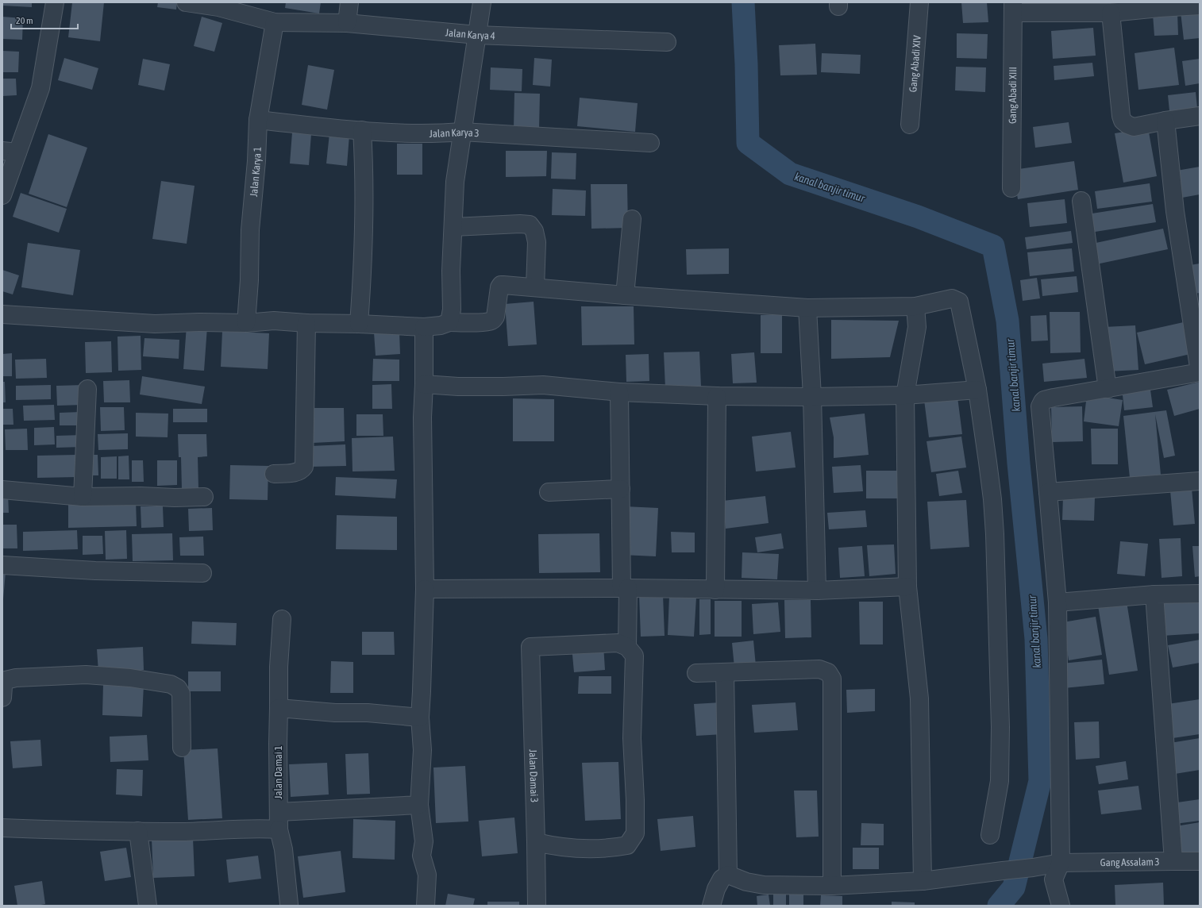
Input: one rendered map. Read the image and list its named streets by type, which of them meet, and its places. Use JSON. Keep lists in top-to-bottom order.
{
  "streets": {
    "street": [
      "Jalan Karya 4",
      "Gang Abadi XIV",
      "Gang Abadi XIII",
      "Jalan Karya 3",
      "Jalan Karya 1",
      "Jalan Damai 1",
      "Jalan Damai 3",
      "Gang Assalam 3"
    ]
  },
  "crossings": [
    ["Jalan Karya 4", "Jalan Karya 1"],
    ["Jalan Karya 3", "Jalan Karya 1"]
  ],
  "water": ["kanal banjir timur"],
  "scale_bar": "20 m"
}
